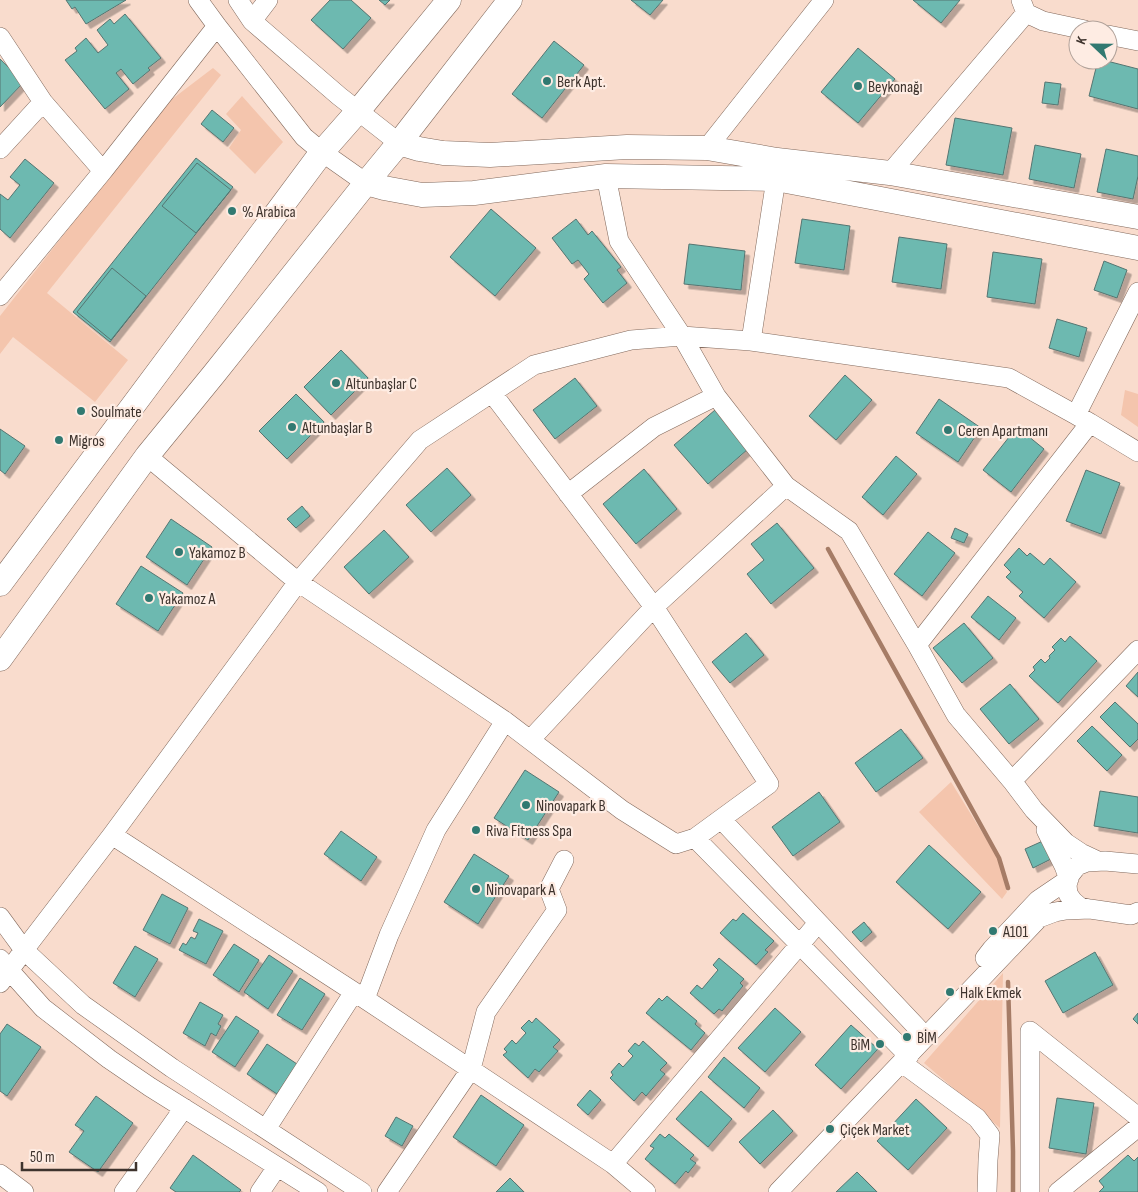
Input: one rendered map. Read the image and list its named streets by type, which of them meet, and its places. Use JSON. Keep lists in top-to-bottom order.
{
  "places": [
    "Berk Apt.",
    "Beykonağı",
    "% Arabica",
    "Altunbaşlar C",
    "Soulmate",
    "Altunbaşlar B",
    "Ceren Apartmanı",
    "Migros",
    "Yakamoz B",
    "Yakamoz A",
    "Ninovapark B",
    "Riva Fitness Spa",
    "Ninovapark A",
    "A101",
    "Halk Ekmek",
    "BİM",
    "BiM",
    "Çiçek Market"
  ],
  "scale_bar": "50 m",
  "north": "left"
}
